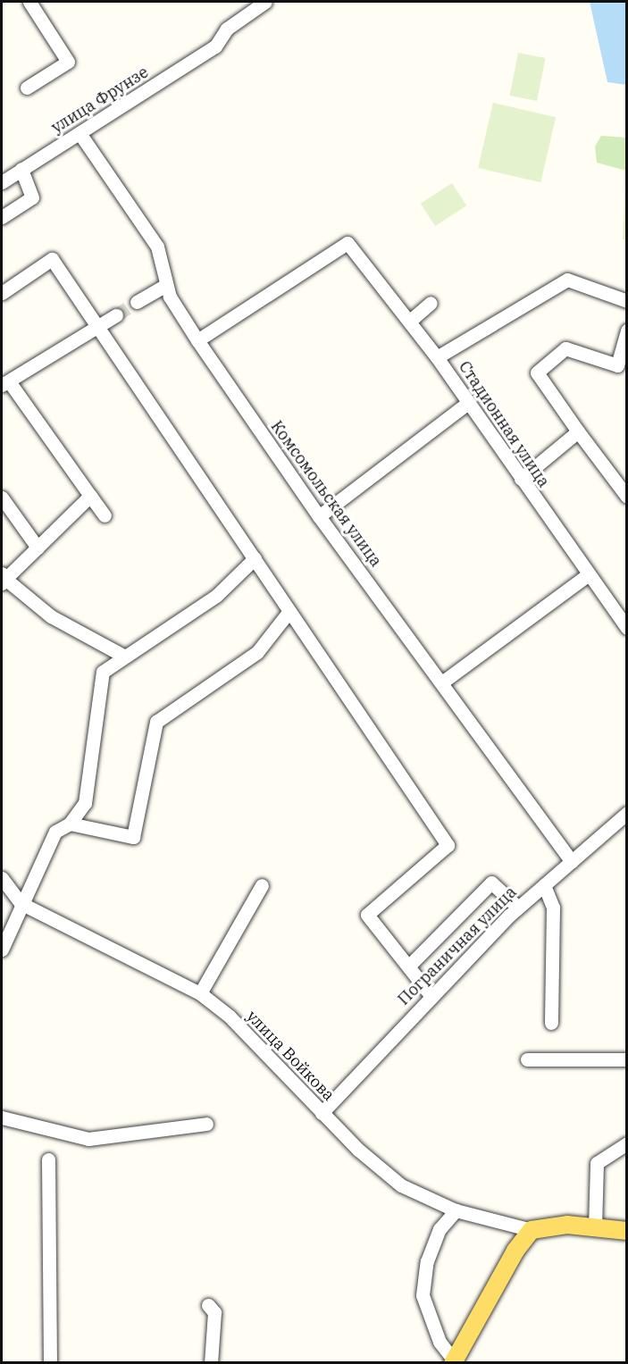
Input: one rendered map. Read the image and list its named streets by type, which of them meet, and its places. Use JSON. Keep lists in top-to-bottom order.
{
  "streets": {
    "street": [
      "улица Фрунзе",
      "Стадионная улица",
      "Комсомольская улица",
      "Пограничная улица",
      "улица Войкова"
    ]
  },
  "crossings": [
    ["улица Фрунзе", "Комсомольская улица"],
    ["Стадионная улица", "Комсомольская улица"],
    ["Комсомольская улица", "Пограничная улица"],
    ["Пограничная улица", "улица Войкова"]
  ]
}
